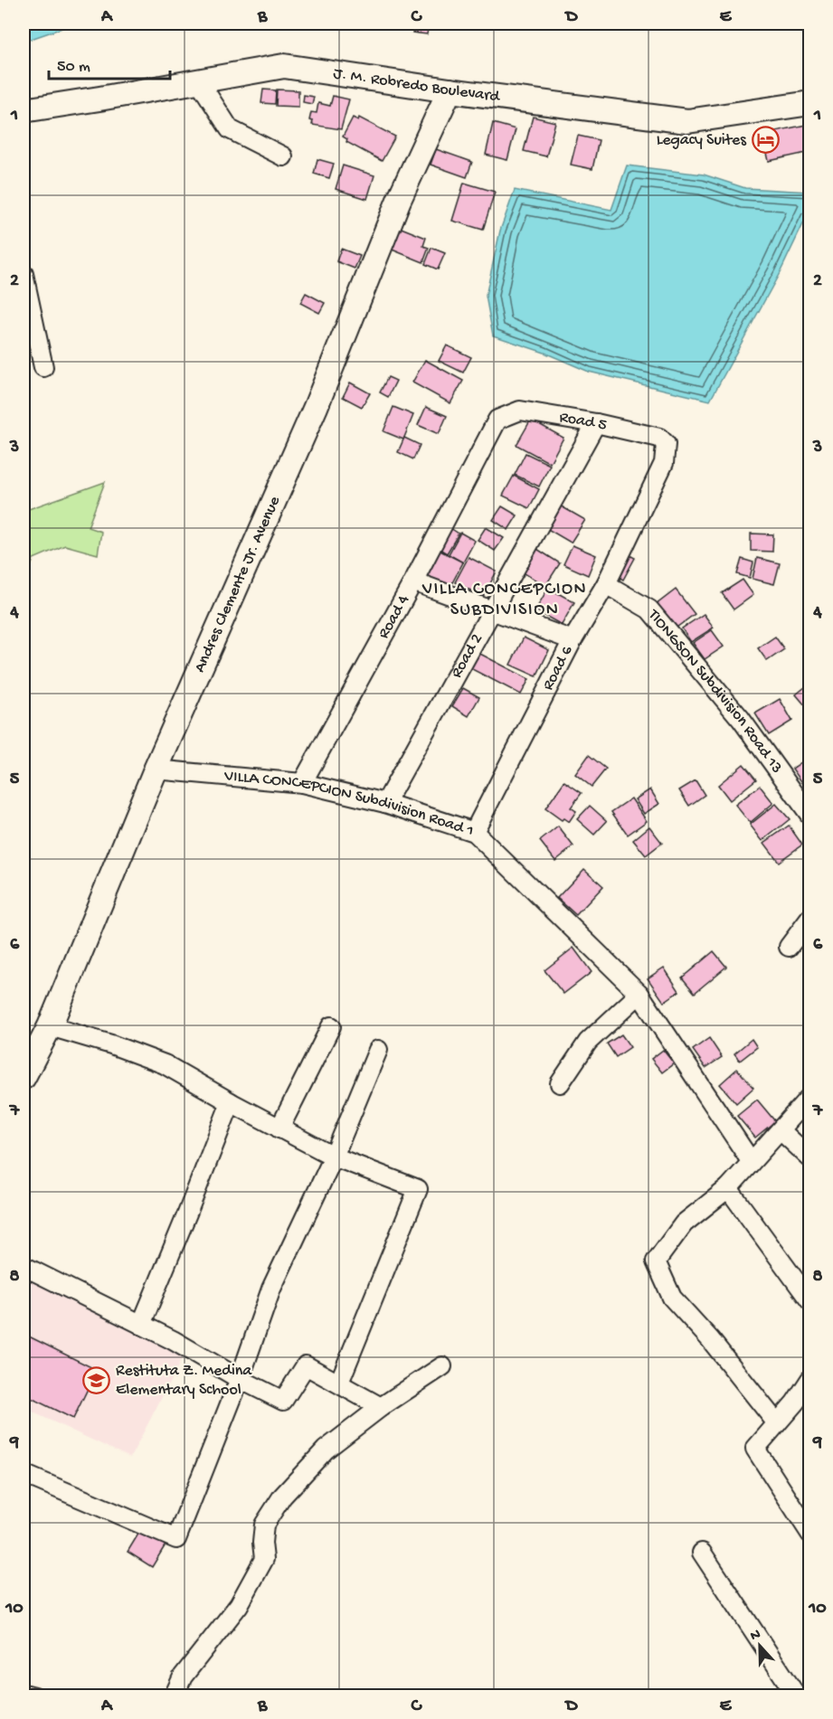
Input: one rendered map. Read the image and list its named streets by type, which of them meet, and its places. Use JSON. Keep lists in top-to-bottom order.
{
  "streets": {
    "main road": ["J. M. Robredo Boulevard", "Andres Clemente Jr. Avenue"],
    "street": [
      "Road 5",
      "Road 4",
      "Road 2",
      "Road 6",
      "TIONGSON Subdivision Road 13",
      "VILLA CONCEPCION Subdivision Road 1"
    ]
  },
  "crossings": [
    ["J. M. Robredo Boulevard", "Andres Clemente Jr. Avenue"],
    ["Road 5", "Road 4"],
    ["Road 5", "Road 2"],
    ["Road 5", "Road 6"],
    ["Andres Clemente Jr. Avenue", "VILLA CONCEPCION Subdivision Road 1"],
    ["Road 4", "VILLA CONCEPCION Subdivision Road 1"],
    ["Road 2", "VILLA CONCEPCION Subdivision Road 1"],
    ["Road 6", "TIONGSON Subdivision Road 13"],
    ["Road 6", "VILLA CONCEPCION Subdivision Road 1"]
  ],
  "districts": ["VILLA CONCEPCION SUBDIVISION"],
  "places": {
    "hotel": ["Legacy Suites"],
    "school or university": ["Restituta Z. Medina Elementary School"]
  },
  "scale_bar": "50 m",
  "north": "top",
  "grid": {
    "columns": [
      "A",
      "B",
      "C",
      "D",
      "E"
    ],
    "rows": [
      "1",
      "2",
      "3",
      "4",
      "5",
      "6",
      "7",
      "8",
      "9",
      "10"
    ]
  }
}
